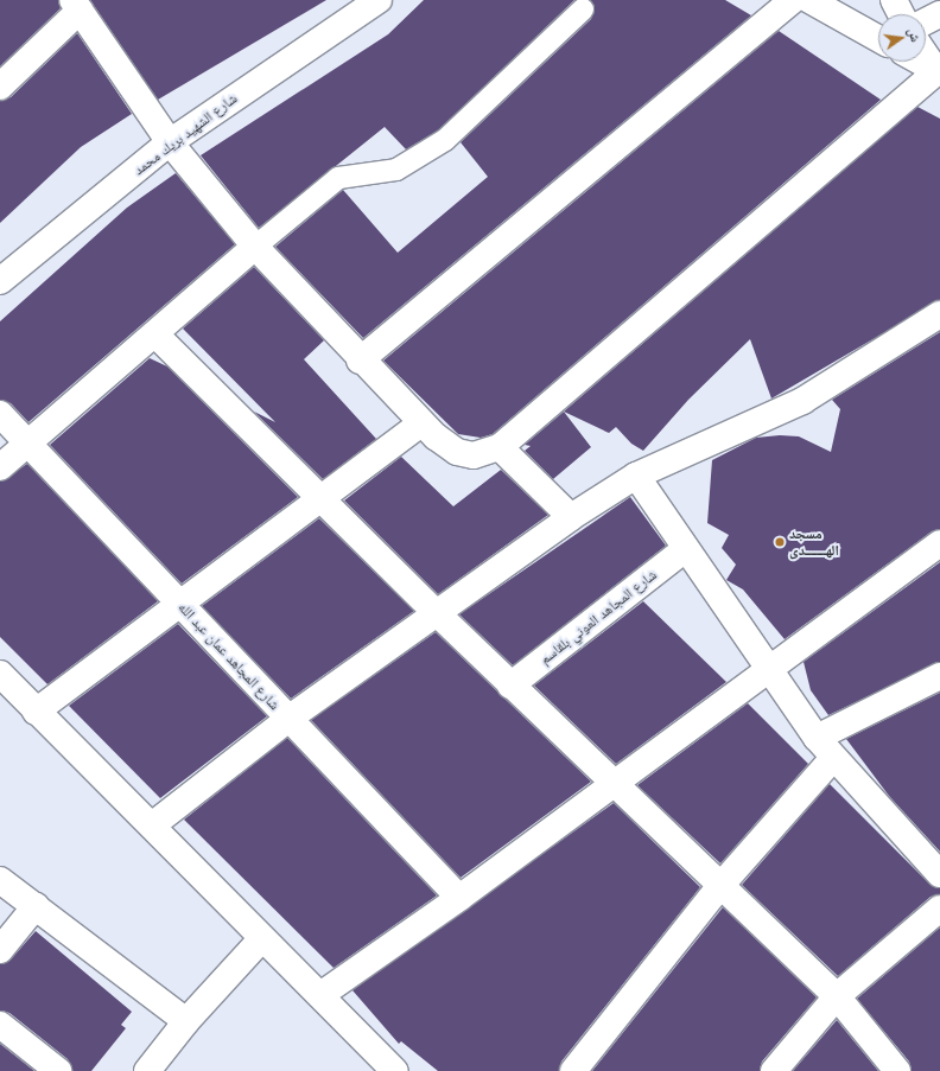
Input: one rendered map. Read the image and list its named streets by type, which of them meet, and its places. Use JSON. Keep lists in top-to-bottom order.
{
  "streets": {
    "street": ["شارع الشهيد بريك محمد", "شارع المجاهد العوني بلقاسم", "شارع المجاهد عمان عبد الله"]
  },
  "places": ["مسجد الهـــــــدى"],
  "north": "right"
}
